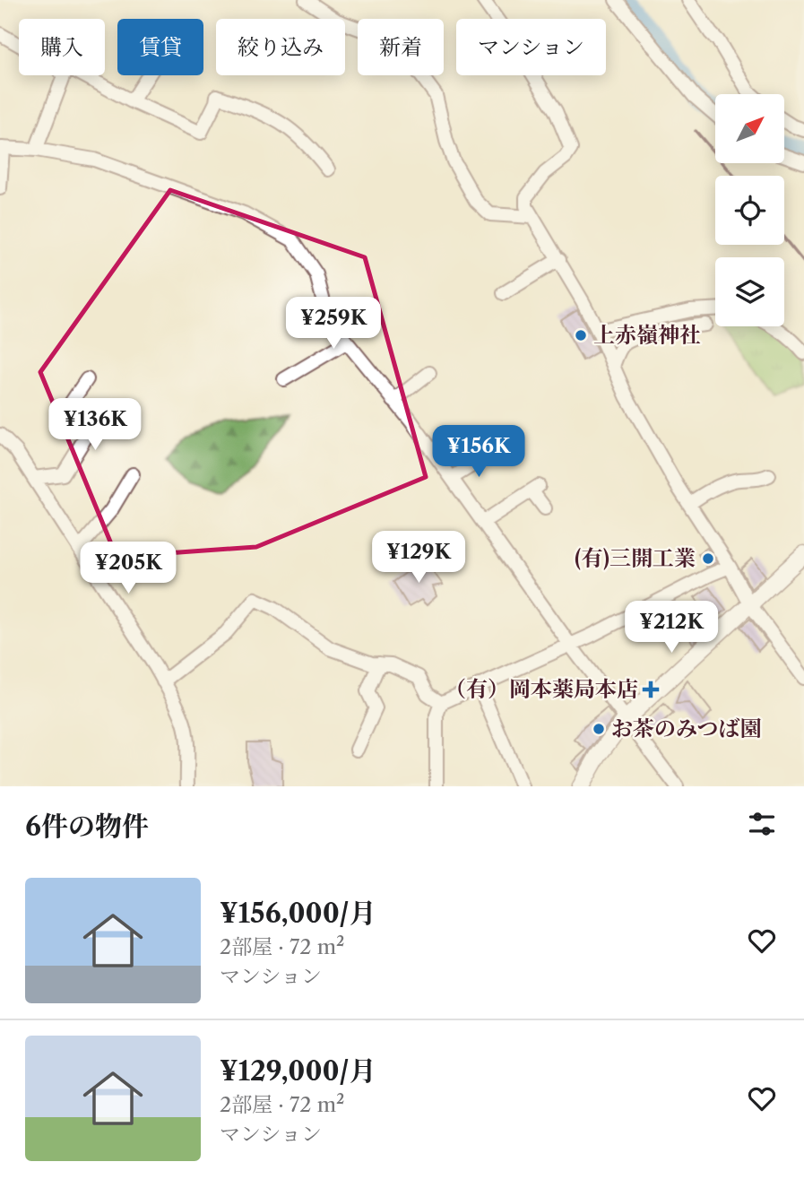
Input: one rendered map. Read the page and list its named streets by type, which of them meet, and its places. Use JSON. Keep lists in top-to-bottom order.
{
  "places": {
    "other": ["上赤嶺神社", "(有)三開工業", "お茶のみつば園"],
    "health": ["（有）岡本薬局本店"]
  },
  "north": "top right",
  "page": {
    "chip": [
      "購入",
      "賃貸",
      "絞り込み",
      "新着",
      "マンション"
    ],
    "price": [
      "¥259K",
      "¥136K",
      "¥156K",
      "¥129K",
      "¥205K",
      "¥212K"
    ],
    "heading": "6件の物件",
    "list": [
      {
        "name": "¥156,000/月",
        "note": "2部屋 · 72 m² · マンション"
      },
      {
        "name": "¥129,000/月",
        "note": "2部屋 · 72 m² · マンション"
      }
    ]
  }
}
